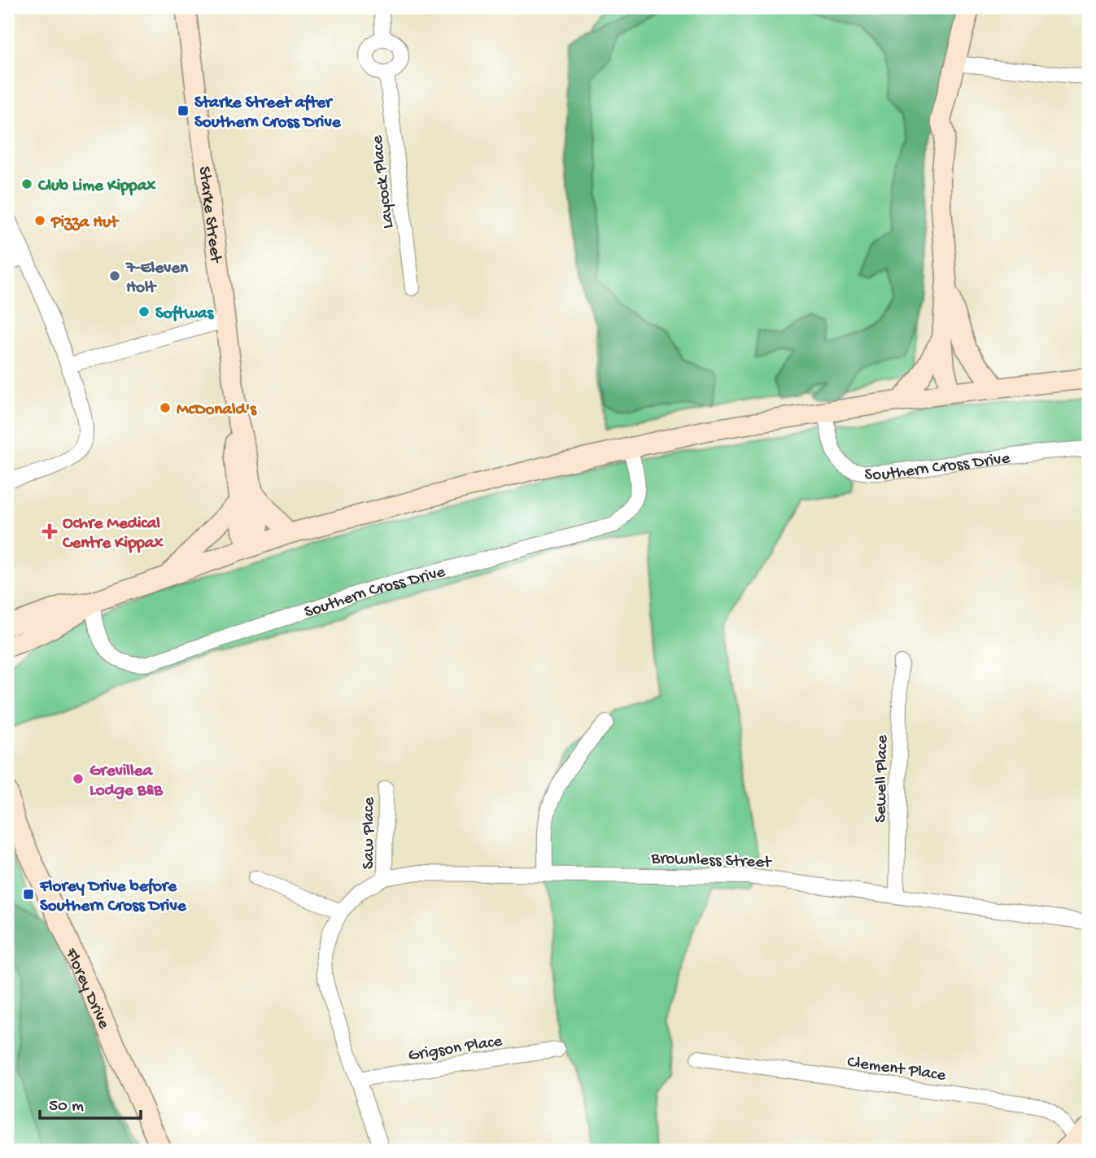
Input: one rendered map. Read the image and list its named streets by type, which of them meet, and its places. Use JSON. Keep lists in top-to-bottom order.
{
  "streets": {
    "main road": ["Starke Street", "Florey Drive"],
    "street": [
      "Laycock Place",
      "Southern Cross Drive",
      "Sewell Place",
      "Saw Place",
      "Brownless Street",
      "Grigson Place",
      "Clement Place"
    ]
  },
  "crossings": [
    ["Sewell Place", "Brownless Street"],
    ["Saw Place", "Brownless Street"],
    ["Brownless Street", "Grigson Place"]
  ],
  "places": {
    "transit": ["Starke Street after Southern Cross Drive", "Florey Drive before Southern Cross Drive"],
    "other": [
      "Club Lime Kippax",
      "Pizza Hut",
      "7-Eleven Holt",
      "Softwas",
      "McDonald's",
      "Grevillea Lodge B&B"
    ],
    "health": ["Ochre Medical Centre Kippax"]
  },
  "scale_bar": "50 m"
}
